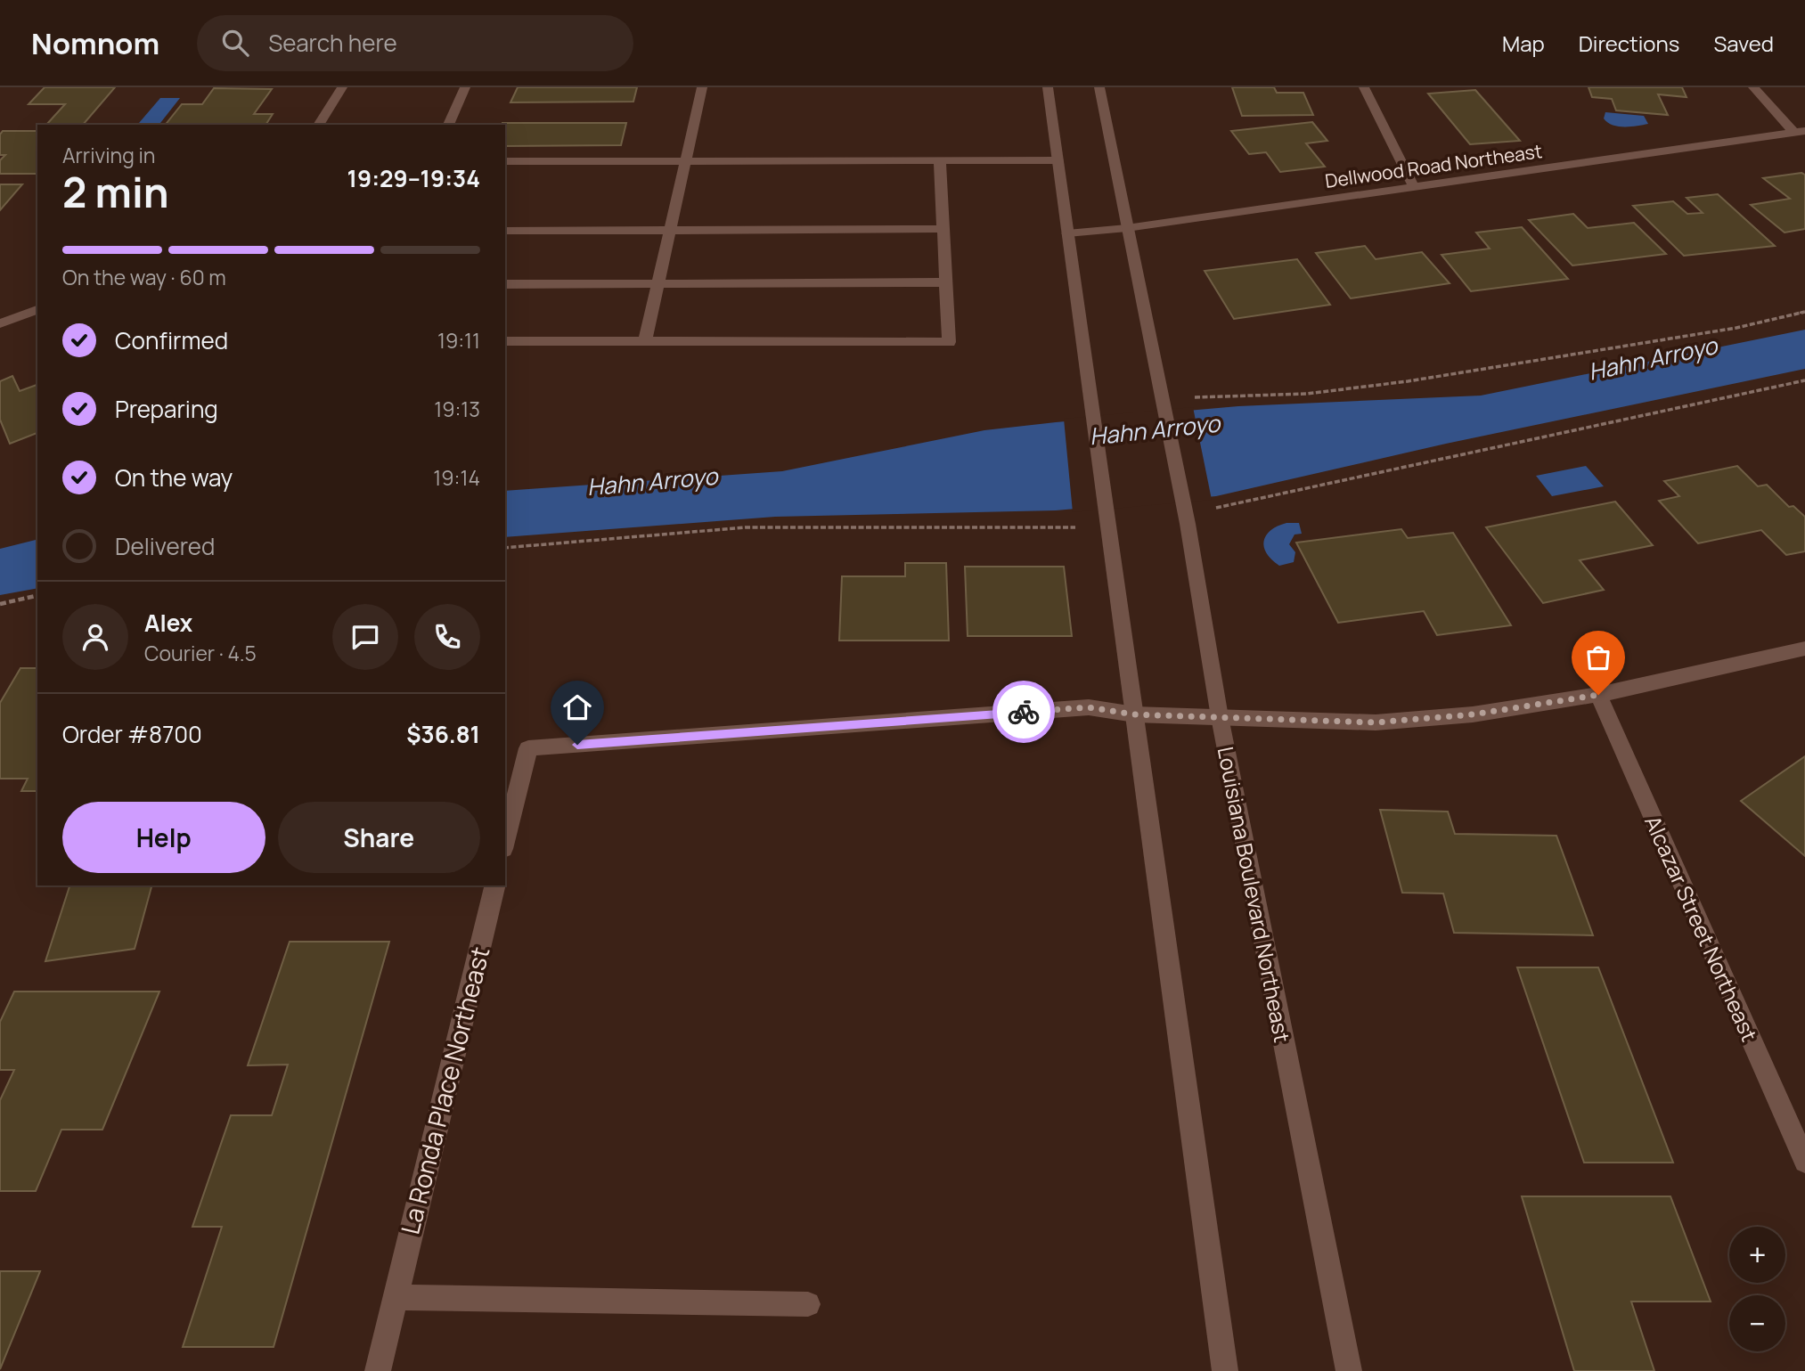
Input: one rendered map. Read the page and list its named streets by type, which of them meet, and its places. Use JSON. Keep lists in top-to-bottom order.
{
  "streets": {
    "street": [
      "Dellwood Road Northeast",
      "Louisiana Boulevard Northeast",
      "Alcazar Street Northeast",
      "La Ronda Place Northeast"
    ]
  },
  "crossings": [
    ["Dellwood Road Northeast", "Louisiana Boulevard Northeast"]
  ],
  "water": ["Hahn Arroyo"],
  "page": {
    "header": "Nomnom",
    "search": "Search here",
    "nav": ["Map", "Directions", "Saved"],
    "heading": ["2 min", "Arriving in", "19:29–19:34"],
    "panel": [
      "Alex",
      "Courier · 4.5",
      "Order #8700",
      "$36.81"
    ],
    "bar": "On the way · 60 m",
    "list": [
      ["Confirmed", "19:11"],
      ["Preparing", "19:13"],
      ["On the way", "19:14"],
      "Delivered"
    ],
    "buttons": ["Help", "Share"],
    "map_buttons": ["+", "−"]
  }
}
